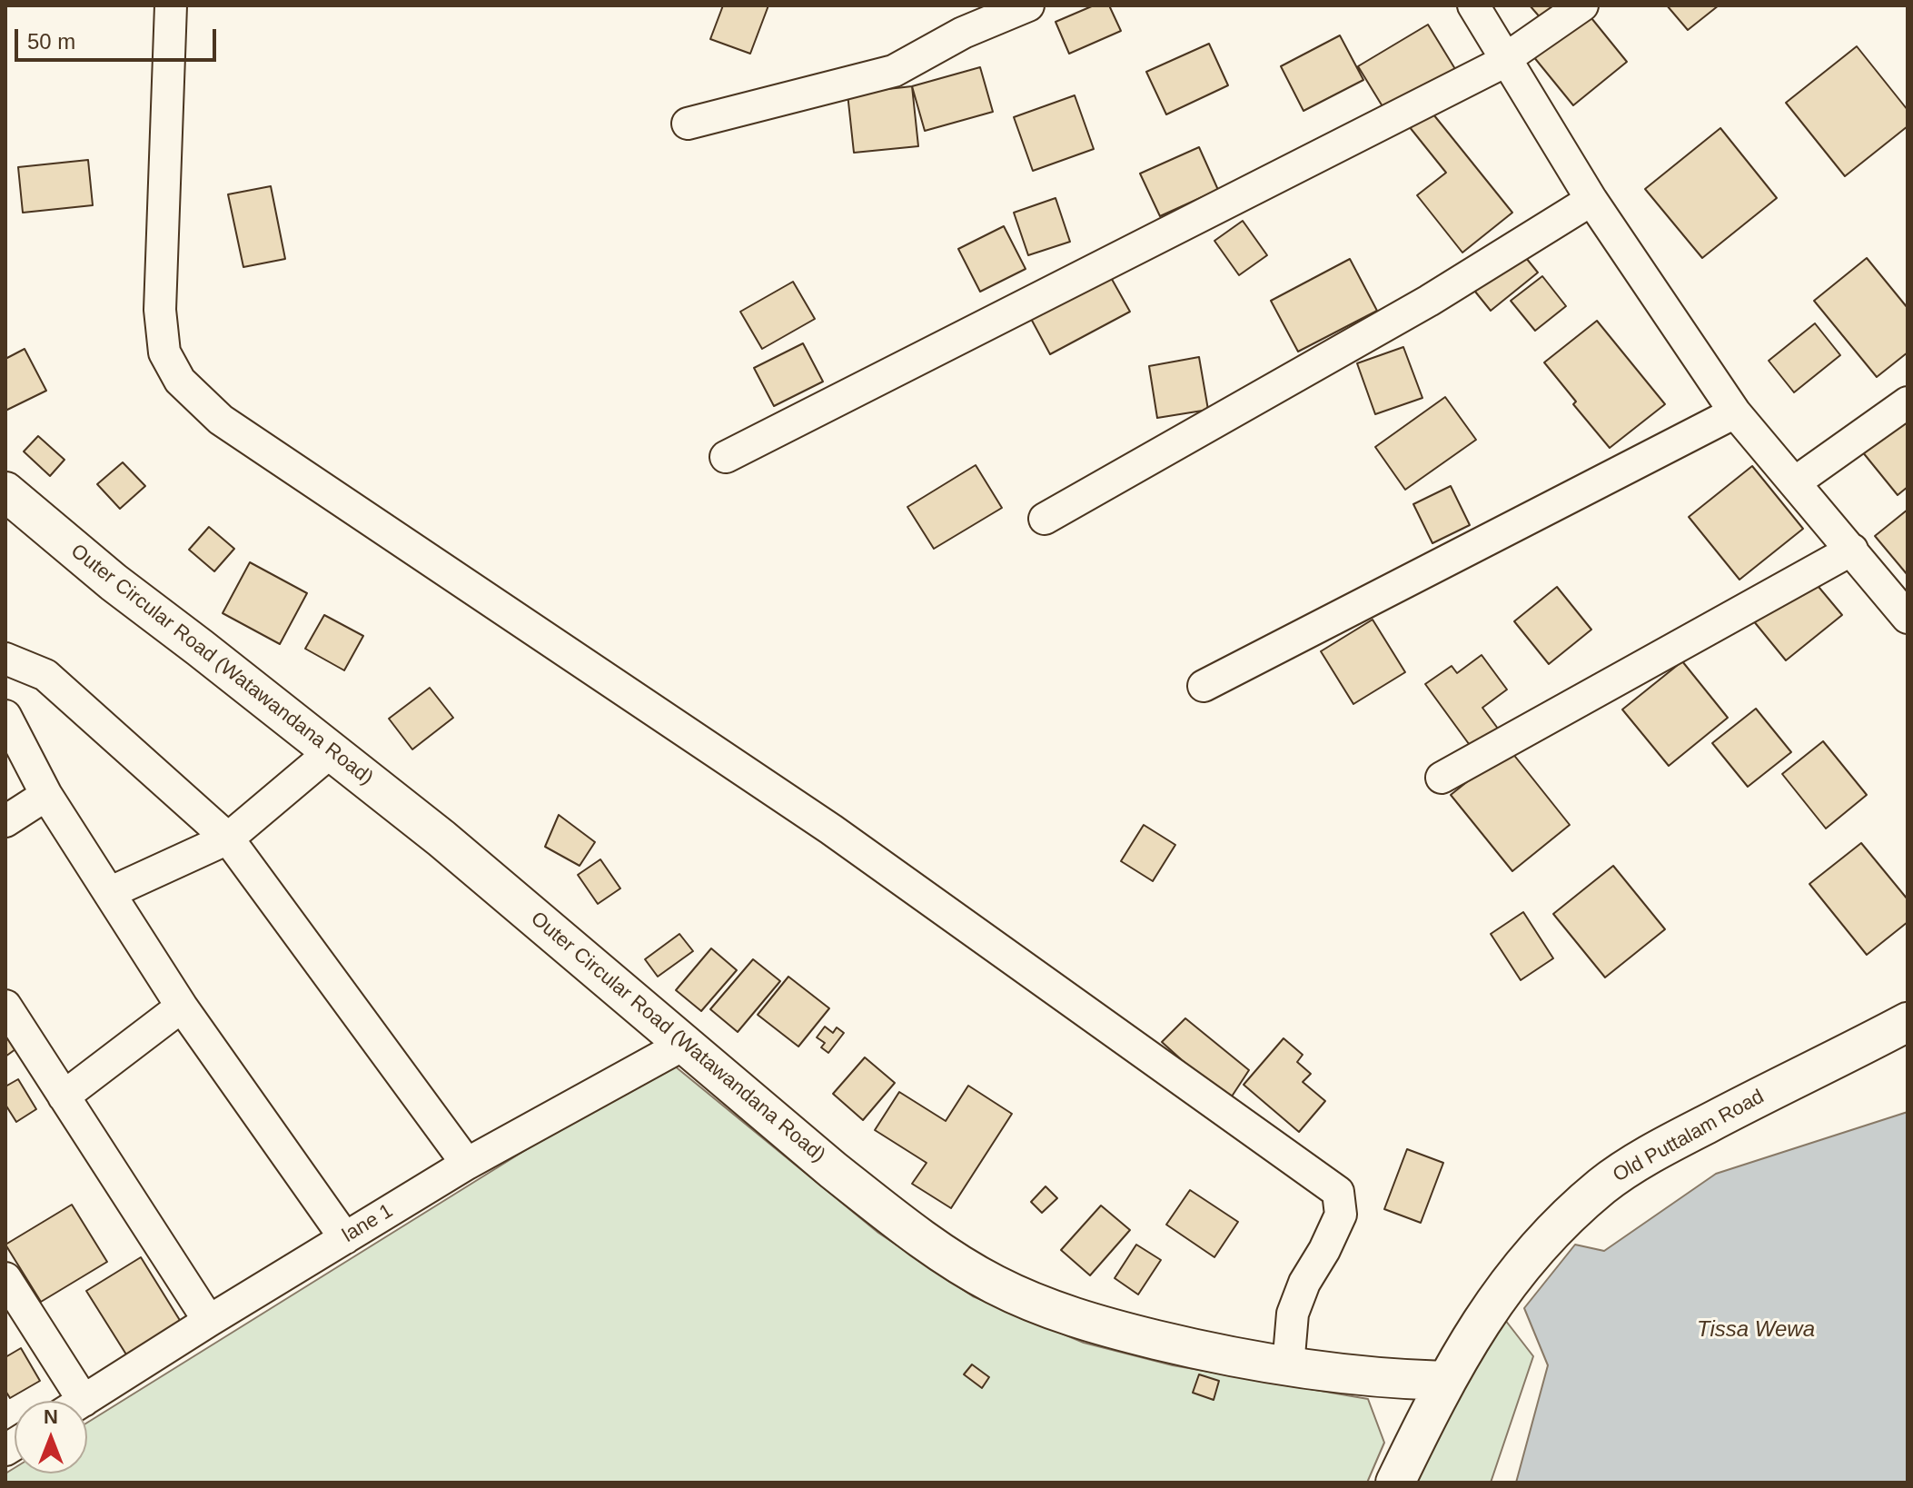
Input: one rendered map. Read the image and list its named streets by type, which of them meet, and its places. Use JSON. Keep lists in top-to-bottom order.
{
  "streets": {
    "main road": ["Outer Circular Road (Watawandana Road)", "Old Puttalam Road"],
    "street": ["lane 1"]
  },
  "crossings": [
    ["Outer Circular Road (Watawandana Road)", "Old Puttalam Road"],
    ["Outer Circular Road (Watawandana Road)", "lane 1"]
  ],
  "water": ["Tissa Wewa"],
  "scale_bar": "50 m",
  "north": "top"
}
